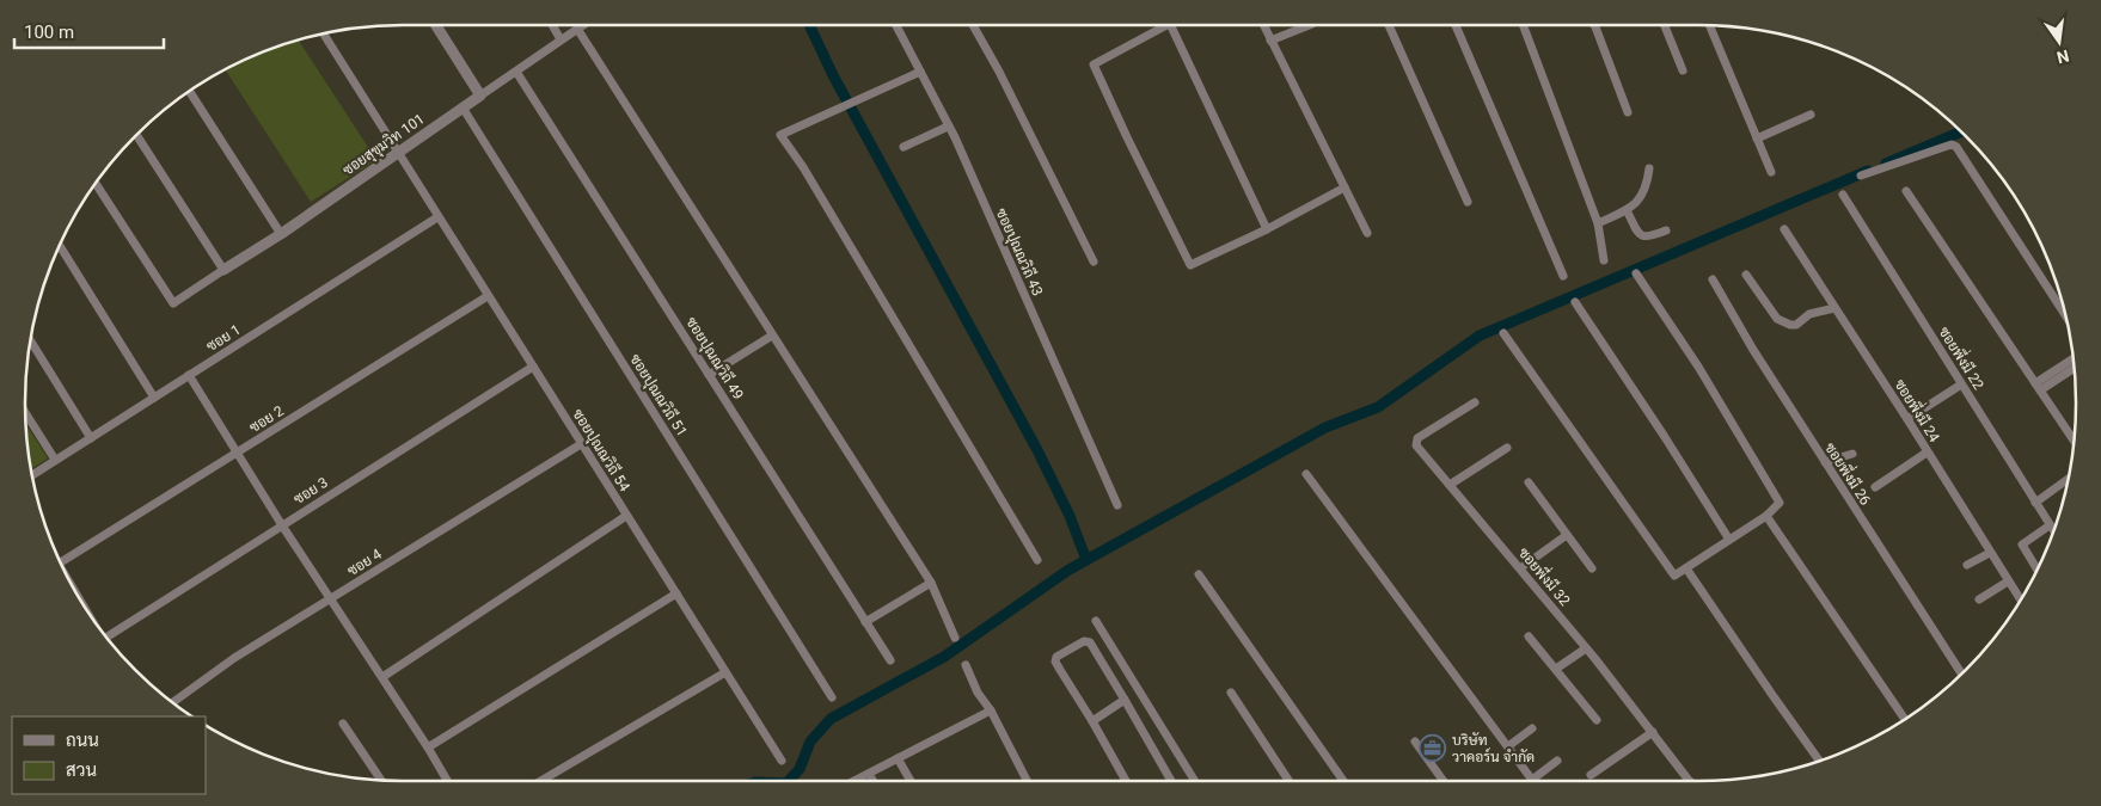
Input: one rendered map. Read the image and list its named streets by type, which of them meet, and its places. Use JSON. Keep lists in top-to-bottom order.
{
  "streets": {
    "street": [
      "ซอยสุขุมวิท 101",
      "ซอยปุณณวิถี 43",
      "ซอย 1",
      "ซอยปุณณวิถี 49",
      "ซอยพึ่งมี 22",
      "ซอยปุณณวิถี 51",
      "ซอยพึ่งมี 24",
      "ซอย 2",
      "ซอยปุณณวิถี 54",
      "ซอยพึ่งมี 26",
      "ซอย 3",
      "ซอย 4",
      "ซอยพึ่งมี 32"
    ]
  },
  "crossings": [
    ["ซอยสุขุมวิท 101", "ซอยปุณณวิถี 51"],
    ["ซอยสุขุมวิท 101", "ซอยปุณณวิถี 54"],
    ["ซอย 1", "ซอยปุณณวิถี 54"],
    ["ซอย 2", "ซอยปุณณวิถี 54"],
    ["ซอยปุณณวิถี 54", "ซอย 3"],
    ["ซอยปุณณวิถี 54", "ซอย 4"]
  ],
  "places": {
    "office": ["บริษัท วาคอร์น จำกัด"]
  },
  "legend": ["ถนน", "สวน"],
  "scale_bar": "100 m",
  "north": "bottom"
}
